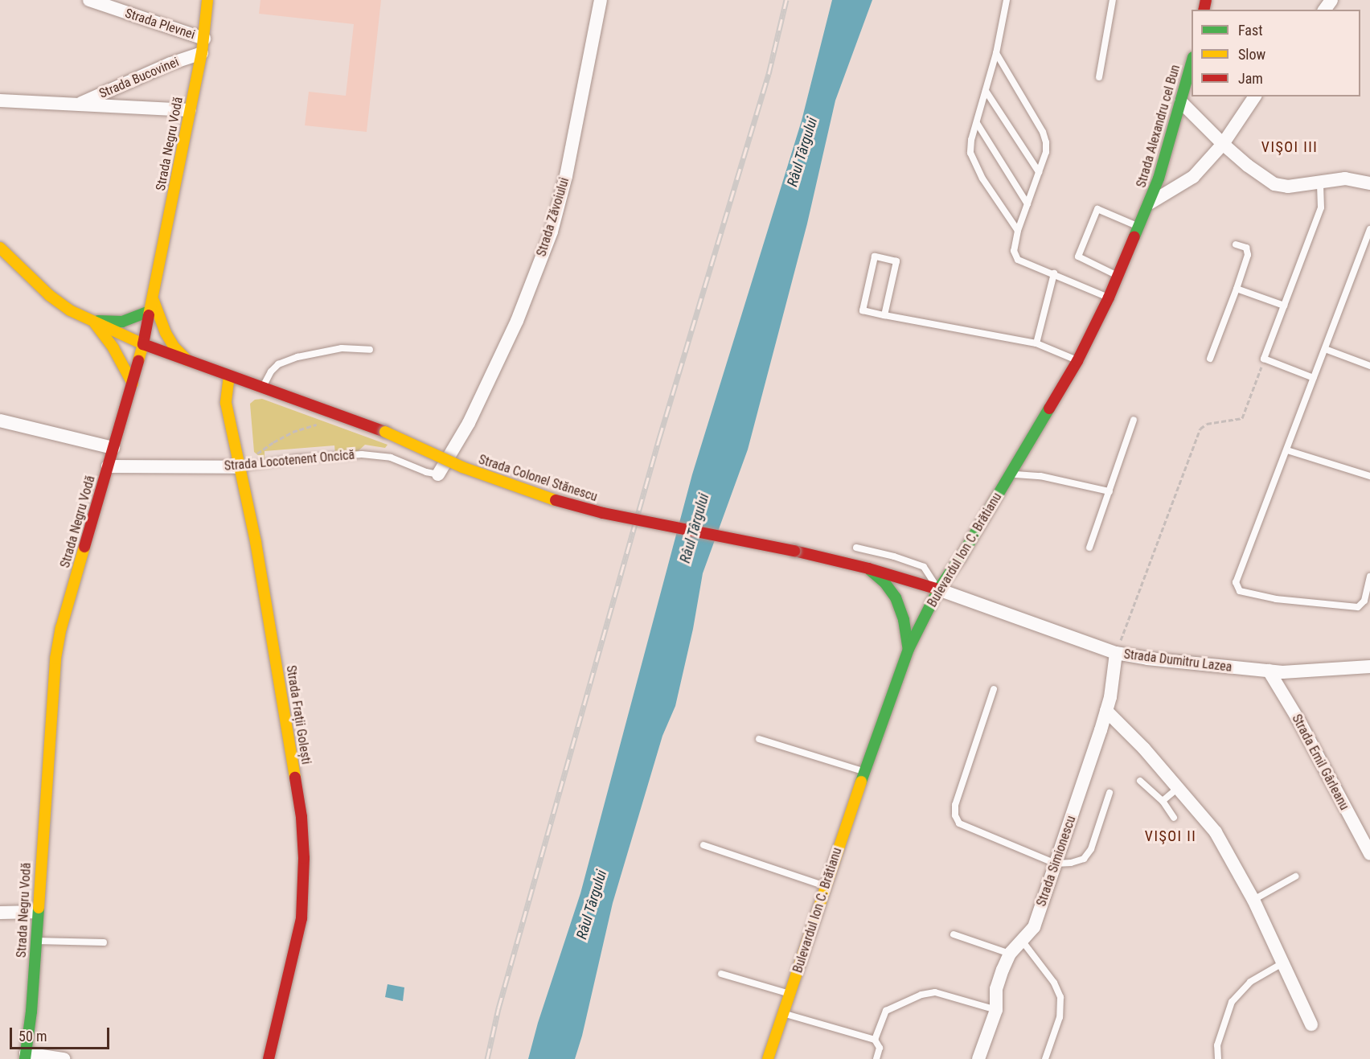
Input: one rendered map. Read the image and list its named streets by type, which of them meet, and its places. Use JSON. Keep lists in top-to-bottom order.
{
  "streets": {
    "main road": [
      "Strada Alexandru cel Bun",
      "Strada Negru Vodă",
      "Strada Colonel Stănescu",
      "Bulevardul Ion C. Brătianu",
      "Strada Frații Golești"
    ],
    "street": [
      "Strada Plevnei",
      "Strada Bucovinei",
      "Strada Zăvoiului",
      "Strada Locotenent Oncică",
      "Strada Dumitru Lazea",
      "Strada Emil Gârleanu",
      "Strada Simionescu"
    ]
  },
  "crossings": [
    ["Strada Plevnei", "Strada Negru Vodă"],
    ["Strada Bucovinei", "Strada Negru Vodă"],
    ["Strada Alexandru cel Bun", "Bulevardul Ion C. Brătianu"],
    ["Strada Negru Vodă", "Strada Locotenent Oncică"],
    ["Strada Negru Vodă", "Strada Colonel Stănescu"],
    ["Strada Zăvoiului", "Strada Locotenent Oncică"],
    ["Strada Locotenent Oncică", "Strada Frații Golești"],
    ["Strada Colonel Stănescu", "Bulevardul Ion C. Brătianu"],
    ["Strada Colonel Stănescu", "Strada Dumitru Lazea"],
    ["Strada Colonel Stănescu", "Strada Frații Golești"],
    ["Bulevardul Ion C. Brătianu", "Strada Dumitru Lazea"],
    ["Strada Dumitru Lazea", "Strada Emil Gârleanu"],
    ["Strada Dumitru Lazea", "Strada Simionescu"]
  ],
  "districts": ["VIŞOI III", "VIŞOI II"],
  "water": ["Râul Târgului"],
  "legend": ["Fast", "Slow", "Jam"],
  "scale_bar": "50 m"
}
